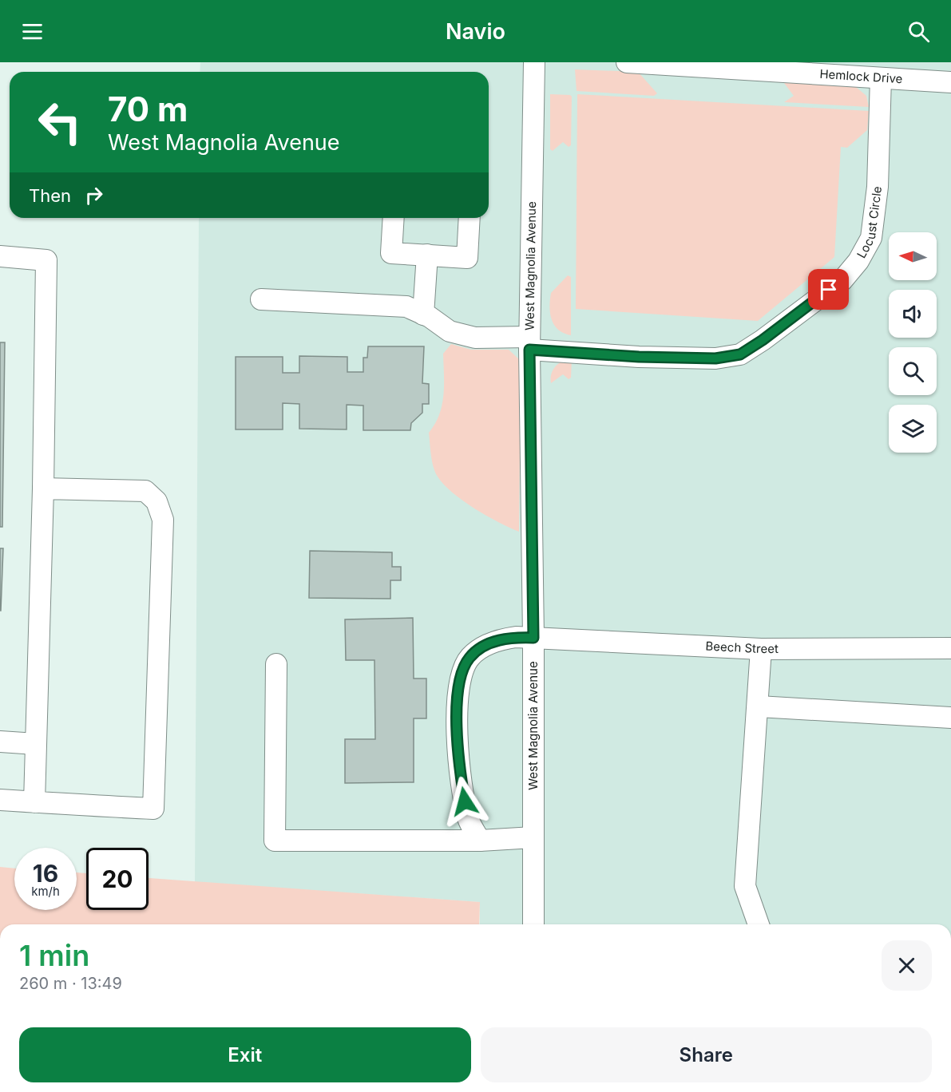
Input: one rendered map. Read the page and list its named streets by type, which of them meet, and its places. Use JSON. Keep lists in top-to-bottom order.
{
  "streets": {
    "street": [
      "Hemlock Drive",
      "Locust Circle",
      "West Magnolia Avenue",
      "Beech Street"
    ]
  },
  "crossings": [
    ["Hemlock Drive", "Locust Circle"],
    ["Locust Circle", "West Magnolia Avenue"],
    ["West Magnolia Avenue", "Beech Street"]
  ],
  "north": "left",
  "page": {
    "header": "Navio",
    "turn": ["70 m", "West Magnolia Avenue"],
    "then": "Then",
    "speed": "16 km/h",
    "limit": "20",
    "heading": ["1 min", "260 m · 13:49"],
    "buttons": ["Exit", "Share"]
  }
}
